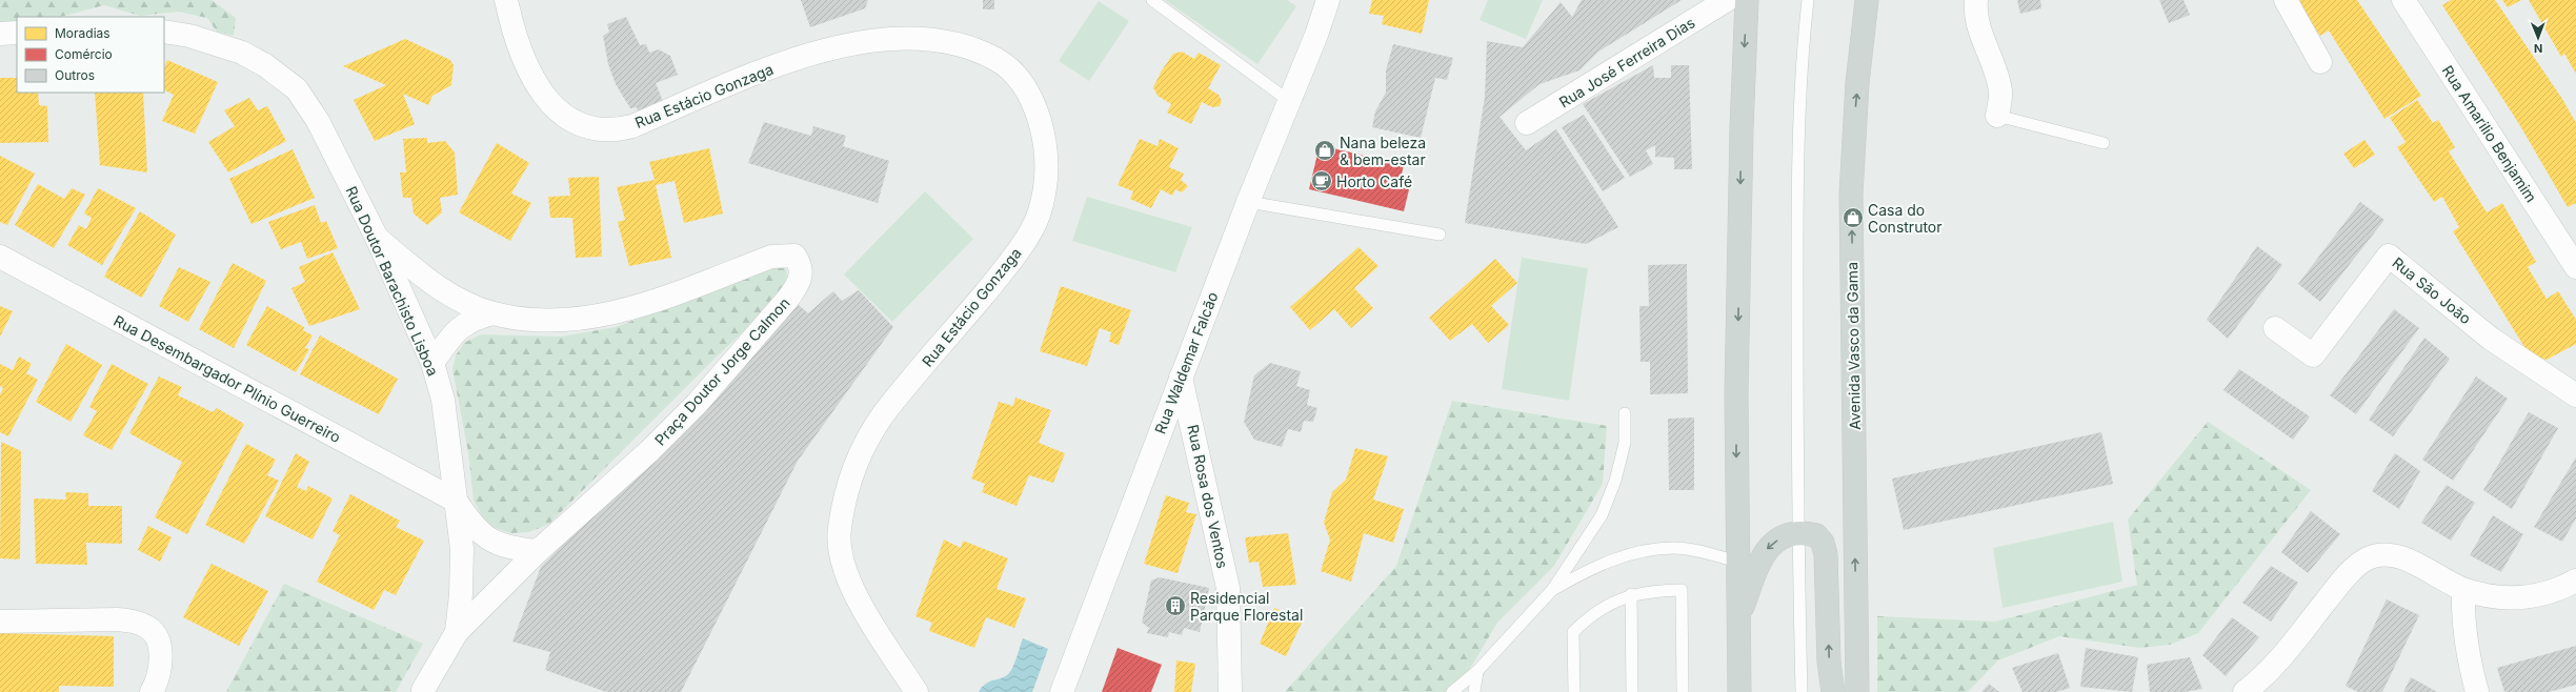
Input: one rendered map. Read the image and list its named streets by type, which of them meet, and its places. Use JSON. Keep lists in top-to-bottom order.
{
  "streets": {
    "main road": ["Avenida Vasco da Gama"],
    "street": [
      "Rua José Ferreira Dias",
      "Rua Estácio Gonzaga",
      "Rua Amarilio Benjamim",
      "Rua Doutor Barachisto Lisboa",
      "Rua São João",
      "Rua Waldemar Falcão",
      "Praça Doutor Jorge Calmon",
      "Rua Desembargador Plínio Guerreiro",
      "Rua Rosa dos Ventos"
    ]
  },
  "crossings": [
    ["Rua Doutor Barachisto Lisboa", "Praça Doutor Jorge Calmon"],
    ["Rua Doutor Barachisto Lisboa", "Rua Desembargador Plínio Guerreiro"],
    ["Rua Waldemar Falcão", "Rua Rosa dos Ventos"]
  ],
  "places": {
    "shop": ["Nana beleza & bem-estar", "Casa do Construtor"],
    "cafe": ["Horto Café"],
    "building": ["Residencial Parque Florestal"]
  },
  "legend": ["Moradias", "Comércio", "Outros"],
  "north": "bottom"
}
